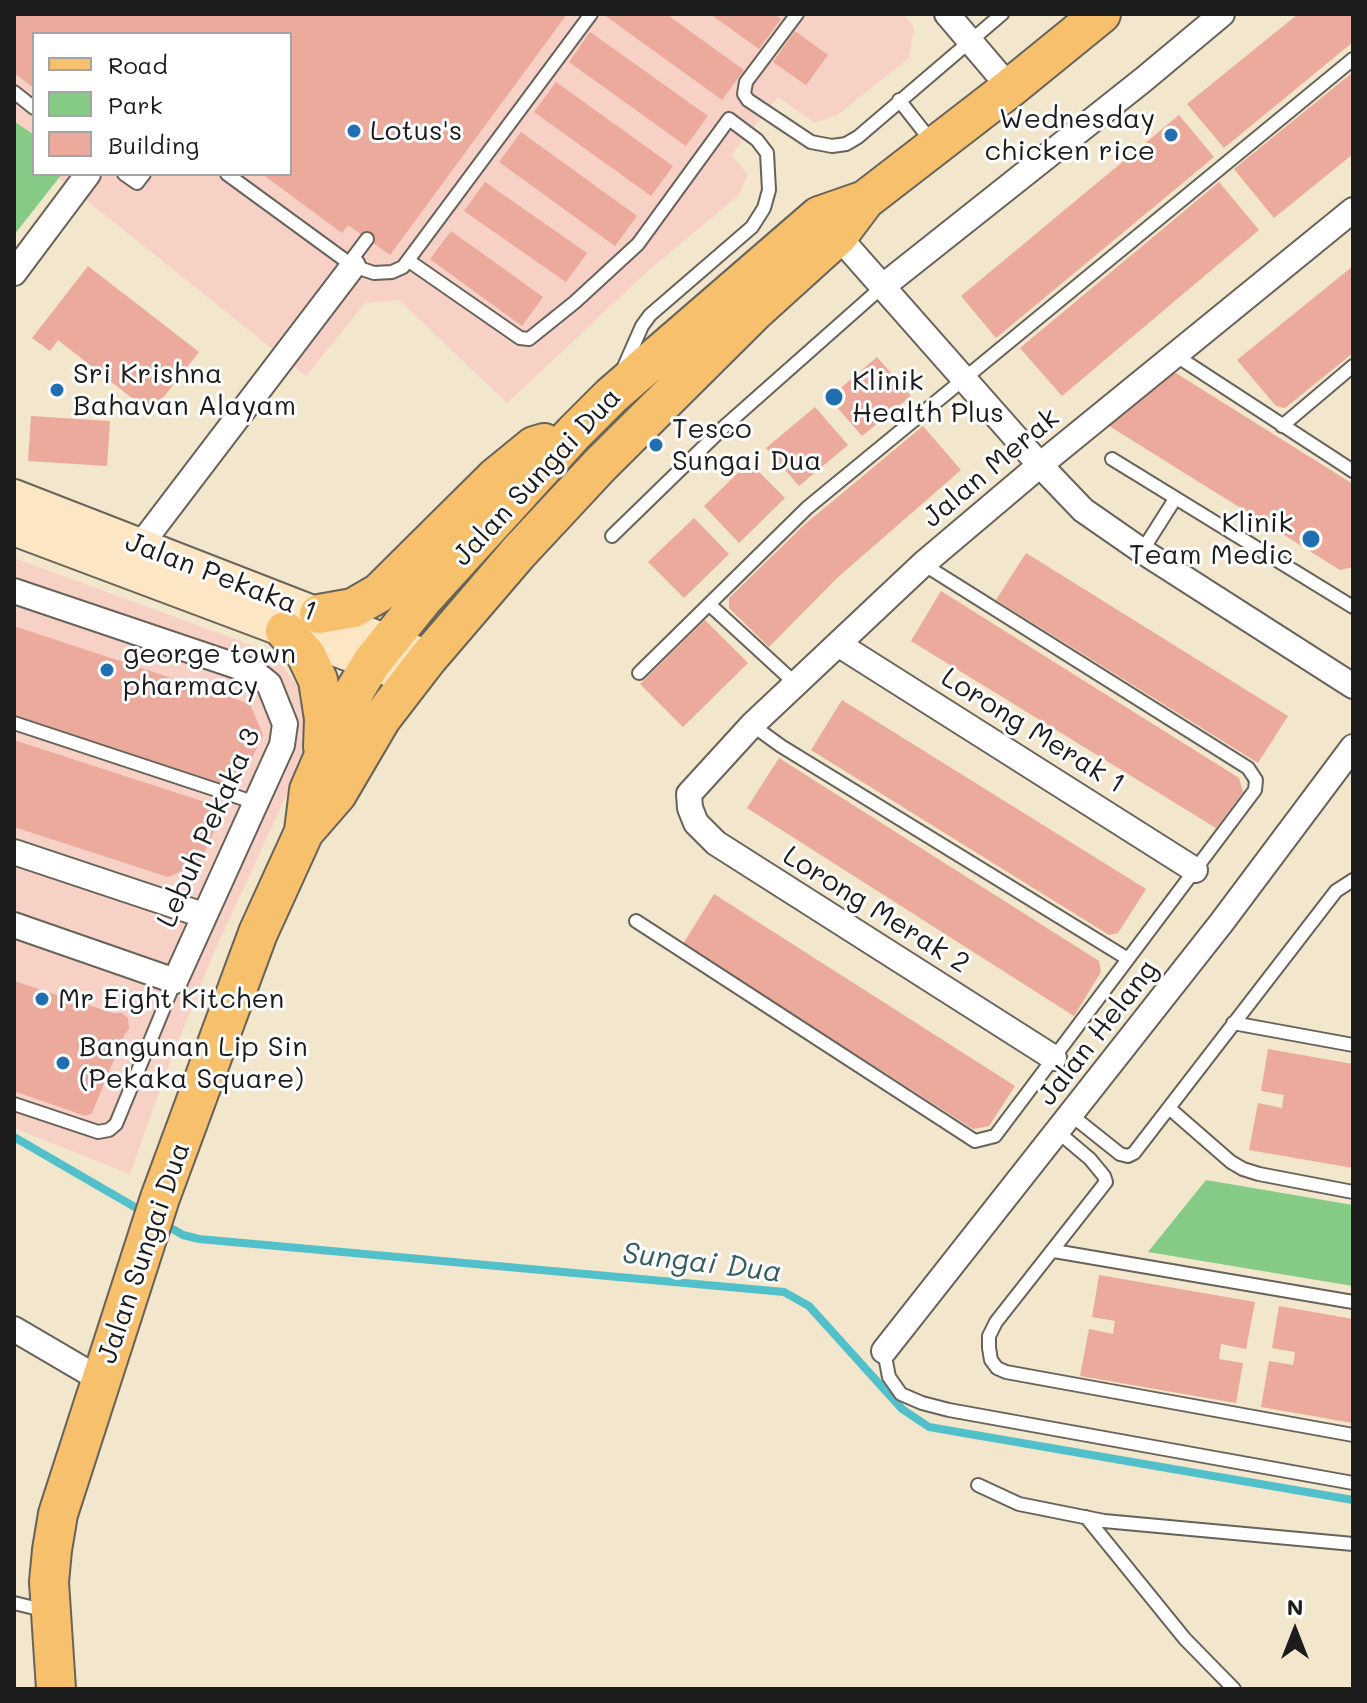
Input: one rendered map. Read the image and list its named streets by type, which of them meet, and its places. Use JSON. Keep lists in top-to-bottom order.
{
  "streets": {
    "main road": ["Jalan Sungai Dua", "Jalan Pekaka 1"],
    "street": [
      "Jalan Merak",
      "Lorong Merak 1",
      "Lebuh Pekaka 3",
      "Lorong Merak 2",
      "Jalan Helang"
    ]
  },
  "crossings": [
    ["Jalan Merak", "Lorong Merak 1"],
    ["Jalan Merak", "Lorong Merak 2"],
    ["Jalan Sungai Dua", "Jalan Pekaka 1"]
  ],
  "water": ["Sungai Dua"],
  "places": [
    "Lotus's",
    "Wednesday chicken rice",
    "Sri Krishna Bahavan Alayam",
    "Klinik Health Plus",
    "Tesco Sungai Dua",
    "Klinik Team Medic",
    "george town pharmacy",
    "Mr Eight Kitchen",
    "Bangunan Lip Sin (Pekaka Square)"
  ],
  "legend": ["Road", "Park", "Building"],
  "north": "top"
}
